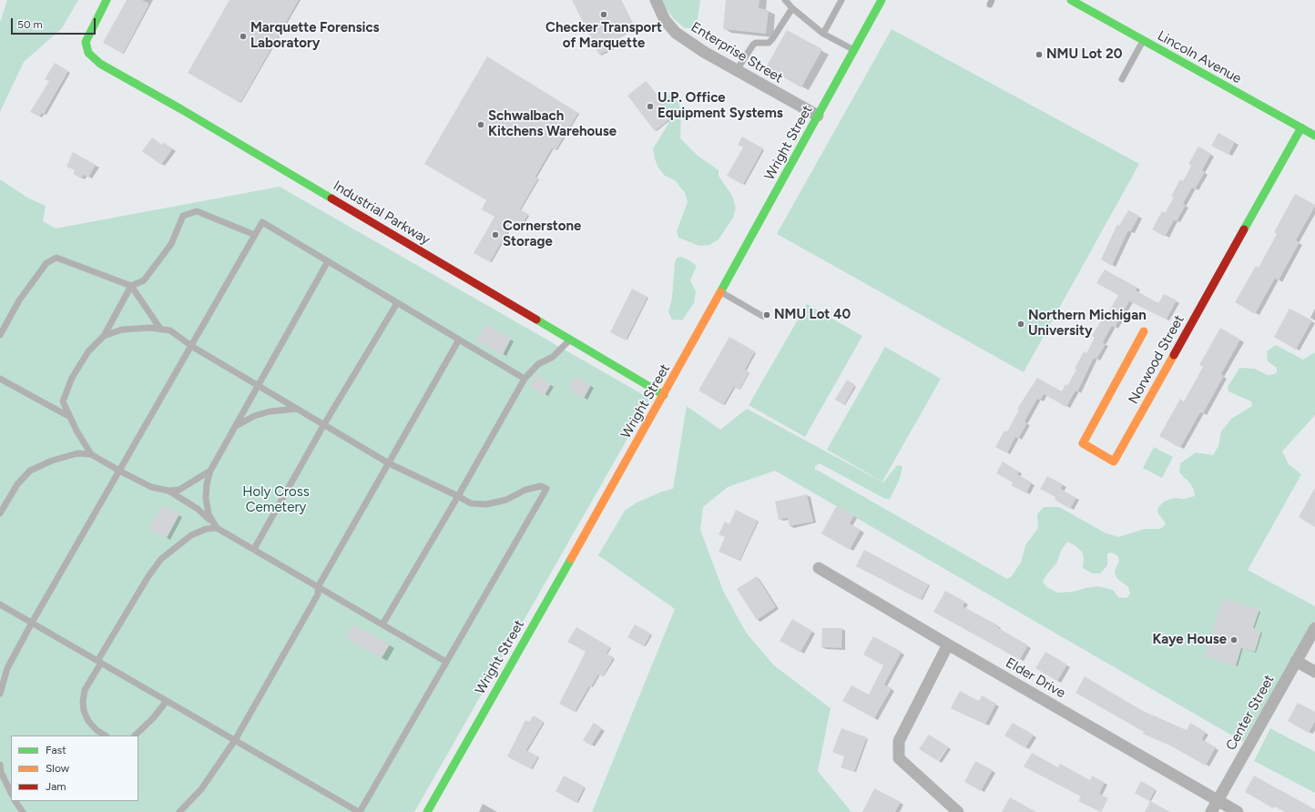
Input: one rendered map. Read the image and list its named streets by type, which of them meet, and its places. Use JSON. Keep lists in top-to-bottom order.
{
  "streets": {
    "street": [
      "Enterprise Street",
      "Lincoln Avenue",
      "Wright Street",
      "Industrial Parkway",
      "Norwood Street",
      "Elder Drive",
      "Center Street"
    ]
  },
  "crossings": [
    ["Enterprise Street", "Wright Street"],
    ["Lincoln Avenue", "Norwood Street"],
    ["Wright Street", "Industrial Parkway"],
    ["Elder Drive", "Center Street"]
  ],
  "parks": ["Holy Cross Cemetery"],
  "places": [
    "Checker Transport of Marquette",
    "Marquette Forensics Laboratory",
    "NMU Lot 20",
    "U.P. Office Equipment Systems",
    "Schwalbach Kitchens Warehouse",
    "Cornerstone Storage",
    "NMU Lot 40",
    "Northern Michigan University",
    "Kaye House"
  ],
  "legend": ["Fast", "Slow", "Jam"],
  "scale_bar": "50 m"
}
